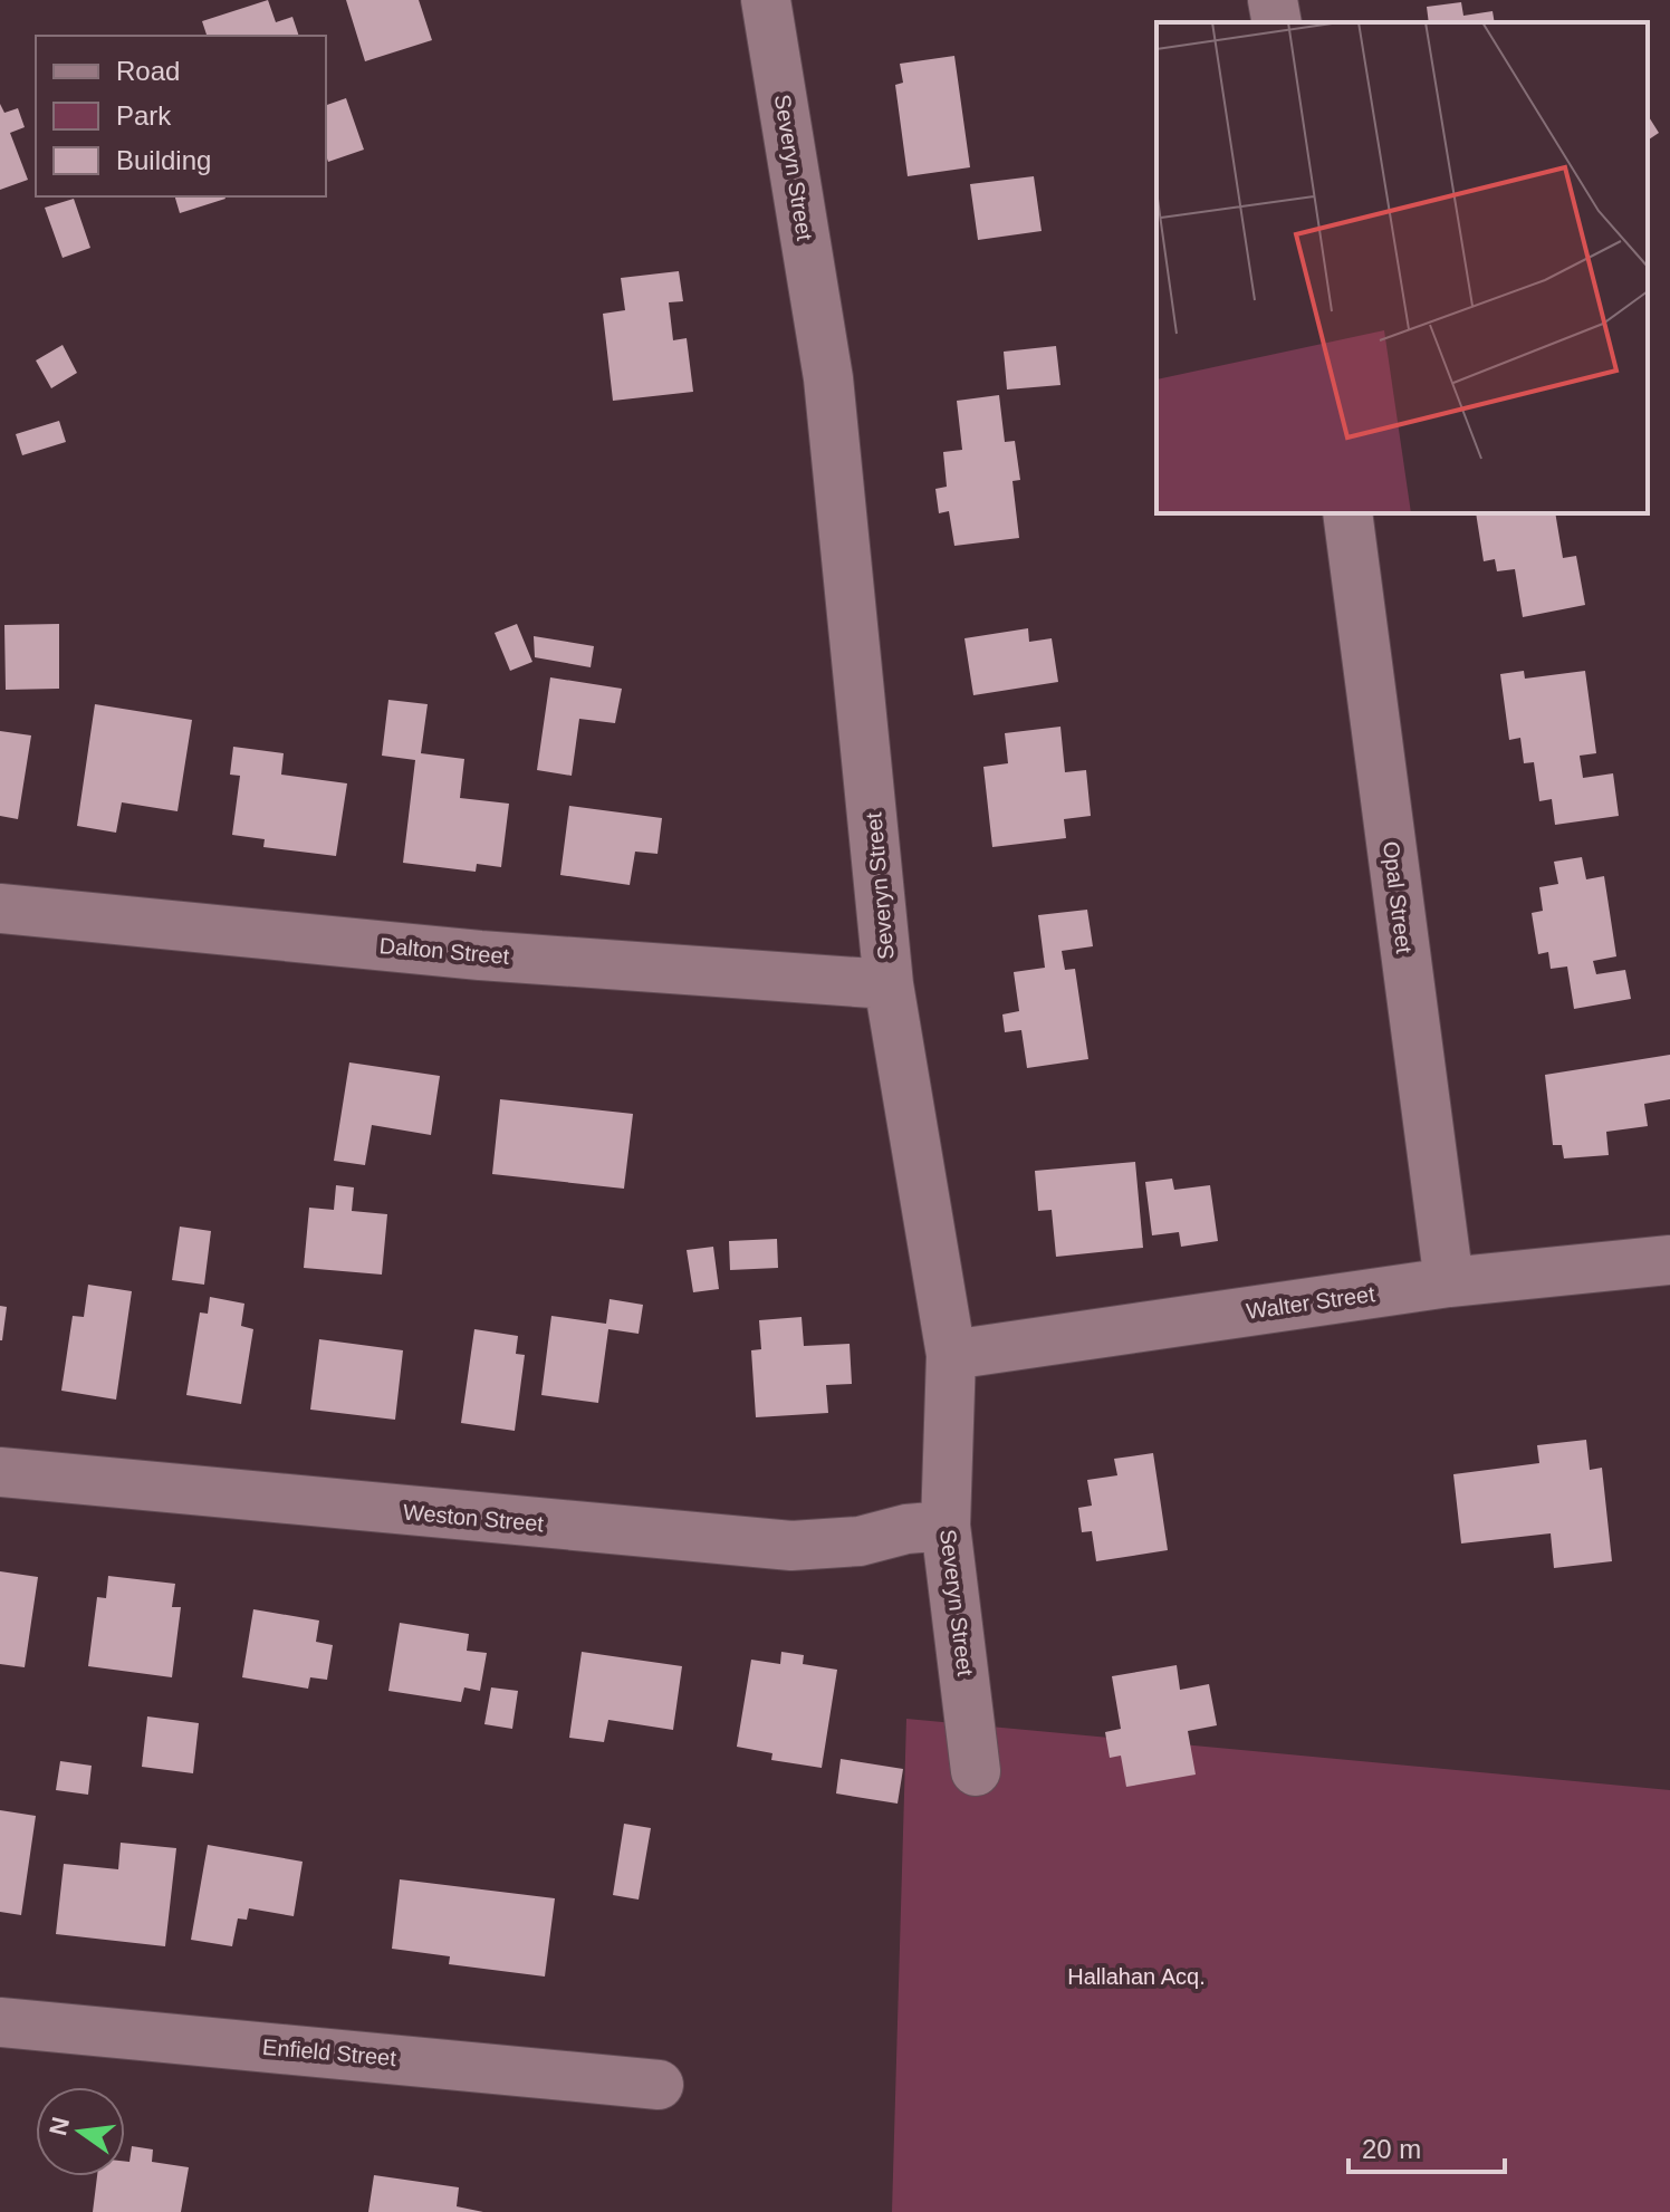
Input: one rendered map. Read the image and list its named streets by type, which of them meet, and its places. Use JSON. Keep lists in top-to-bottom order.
{
  "streets": {
    "street": [
      "Severyn Street",
      "Opal Street",
      "Dalton Street",
      "Walter Street",
      "Weston Street",
      "Enfield Street"
    ]
  },
  "crossings": [
    ["Severyn Street", "Dalton Street"],
    ["Severyn Street", "Walter Street"],
    ["Severyn Street", "Weston Street"],
    ["Opal Street", "Walter Street"]
  ],
  "parks": ["Hallahan Acq."],
  "legend": ["Road", "Park", "Building"],
  "scale_bar": "20 m",
  "north": "left"
}
